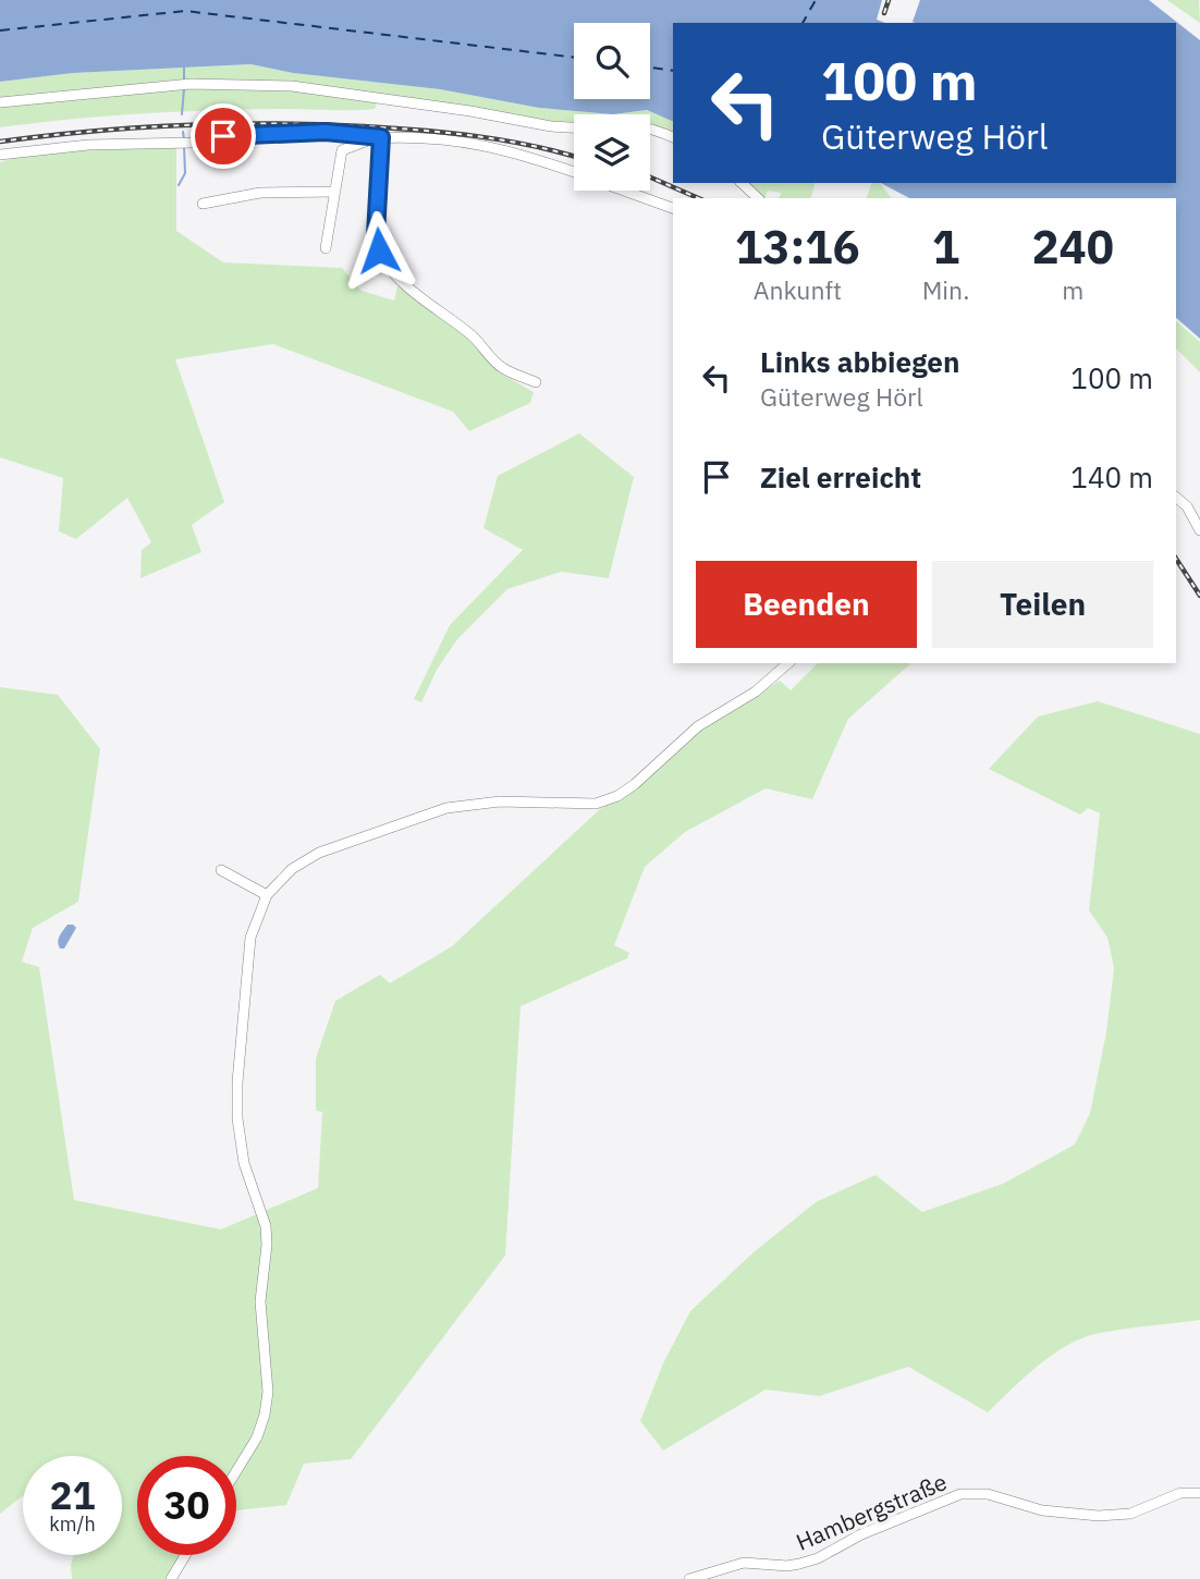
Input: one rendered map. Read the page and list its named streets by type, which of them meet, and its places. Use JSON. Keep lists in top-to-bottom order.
{
  "streets": {
    "street": ["Hambergstraße"]
  },
  "page": {
    "turn": ["100 m", "Güterweg Hörl"],
    "eta": [
      "13:16",
      "Ankunft",
      "1",
      "Min.",
      "240",
      "m"
    ],
    "list": [
      {
        "name": "Links abbiegen",
        "note": "Güterweg Hörl",
        "value": "100 m"
      },
      {
        "name": "Ziel erreicht",
        "value": "140 m"
      }
    ],
    "buttons": ["Beenden", "Teilen"],
    "speed": "21 km/h",
    "limit": "30"
  }
}
